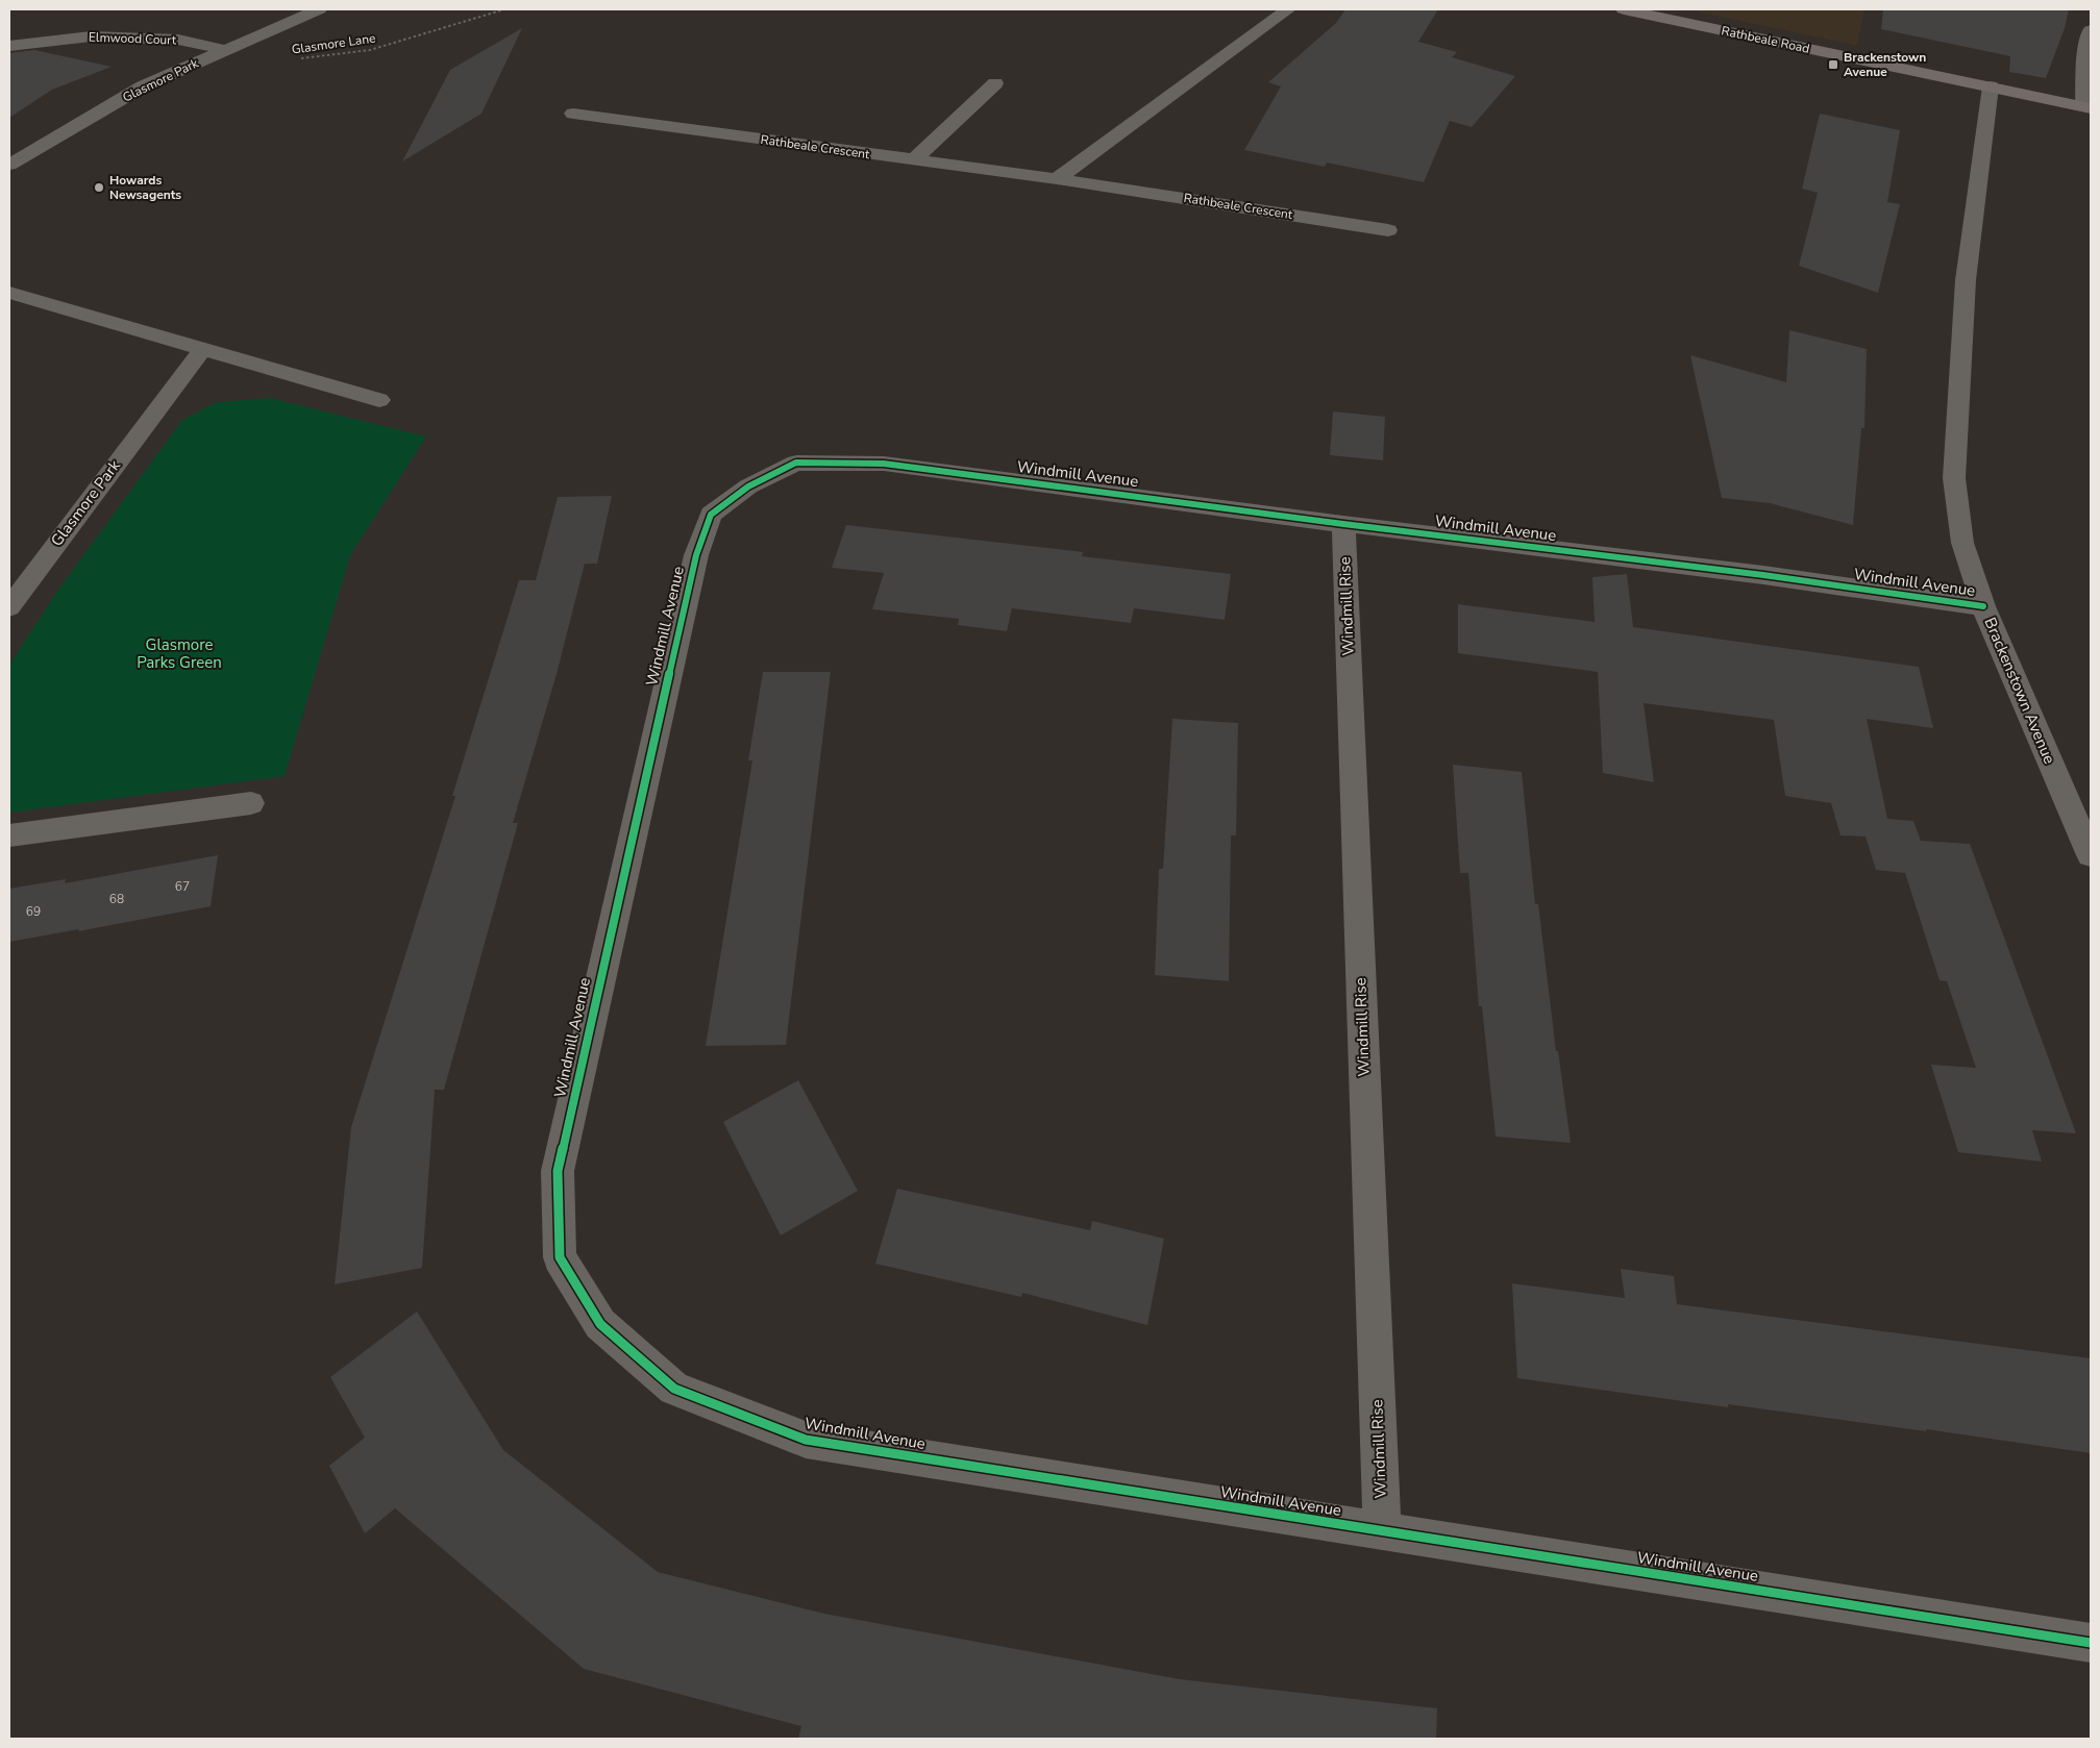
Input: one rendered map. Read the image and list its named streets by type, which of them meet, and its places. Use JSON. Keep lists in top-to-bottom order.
{
  "streets": {
    "main road": ["Rathbeale Road"],
    "street": [
      "Elmwood Court",
      "Glasmore Park",
      "Rathbeale Crescent",
      "Windmill Avenue",
      "Windmill Rise",
      "Brackenstown Avenue"
    ],
    "path": ["Glasmore Lane"]
  },
  "crossings": [
    ["Elmwood Court", "Glasmore Park"],
    ["Rathbeale Road", "Brackenstown Avenue"],
    ["Windmill Avenue", "Windmill Rise"],
    ["Windmill Avenue", "Brackenstown Avenue"]
  ],
  "parks": ["Glasmore Parks Green"],
  "places": {
    "transit": ["Brackenstown Avenue"],
    "other": ["Howards Newsagents"]
  },
  "house_numbers": ["67", "68", "69"]
}
